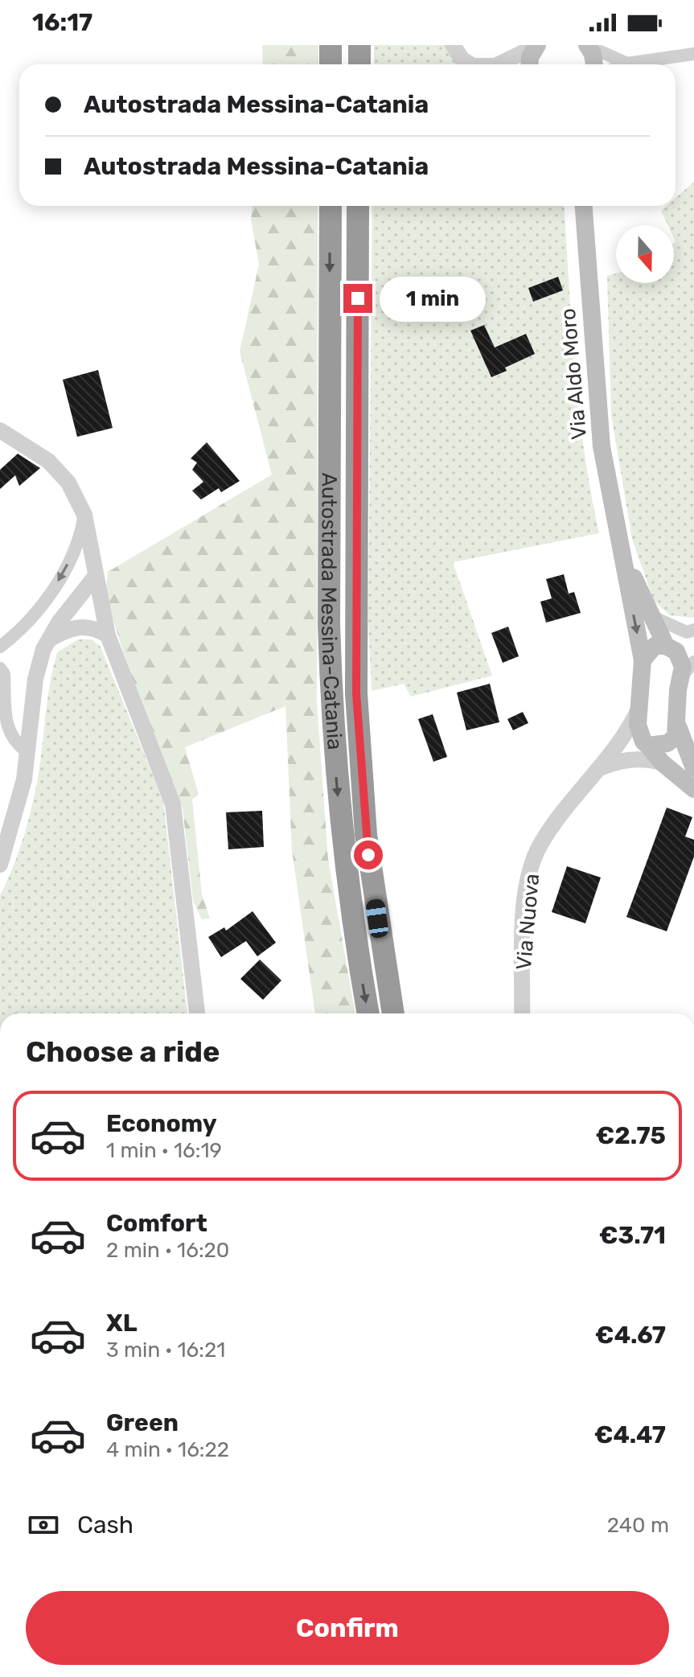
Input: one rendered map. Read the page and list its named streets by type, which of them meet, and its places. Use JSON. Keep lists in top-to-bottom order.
{
  "streets": {
    "highway": ["Autostrada Messina-Catania"],
    "main road": ["Via Aldo Moro"],
    "street": ["Via Nuova"]
  },
  "north": "bottom",
  "page": {
    "status": "16:17",
    "banner": ["Autostrada Messina-Catania", "Autostrada Messina-Catania"],
    "bubble": "1 min",
    "heading": "Choose a ride",
    "list": [
      {
        "name": "Economy",
        "note": "1 min · 16:19",
        "value": "€2.75"
      },
      {
        "name": "Comfort",
        "note": "2 min · 16:20",
        "value": "€3.71"
      },
      {
        "name": "XL",
        "note": "3 min · 16:21",
        "value": "€4.67"
      },
      {
        "name": "Green",
        "note": "4 min · 16:22",
        "value": "€4.47"
      }
    ],
    "pay": ["Cash", "240 m"],
    "buttons": "Confirm"
  }
}
